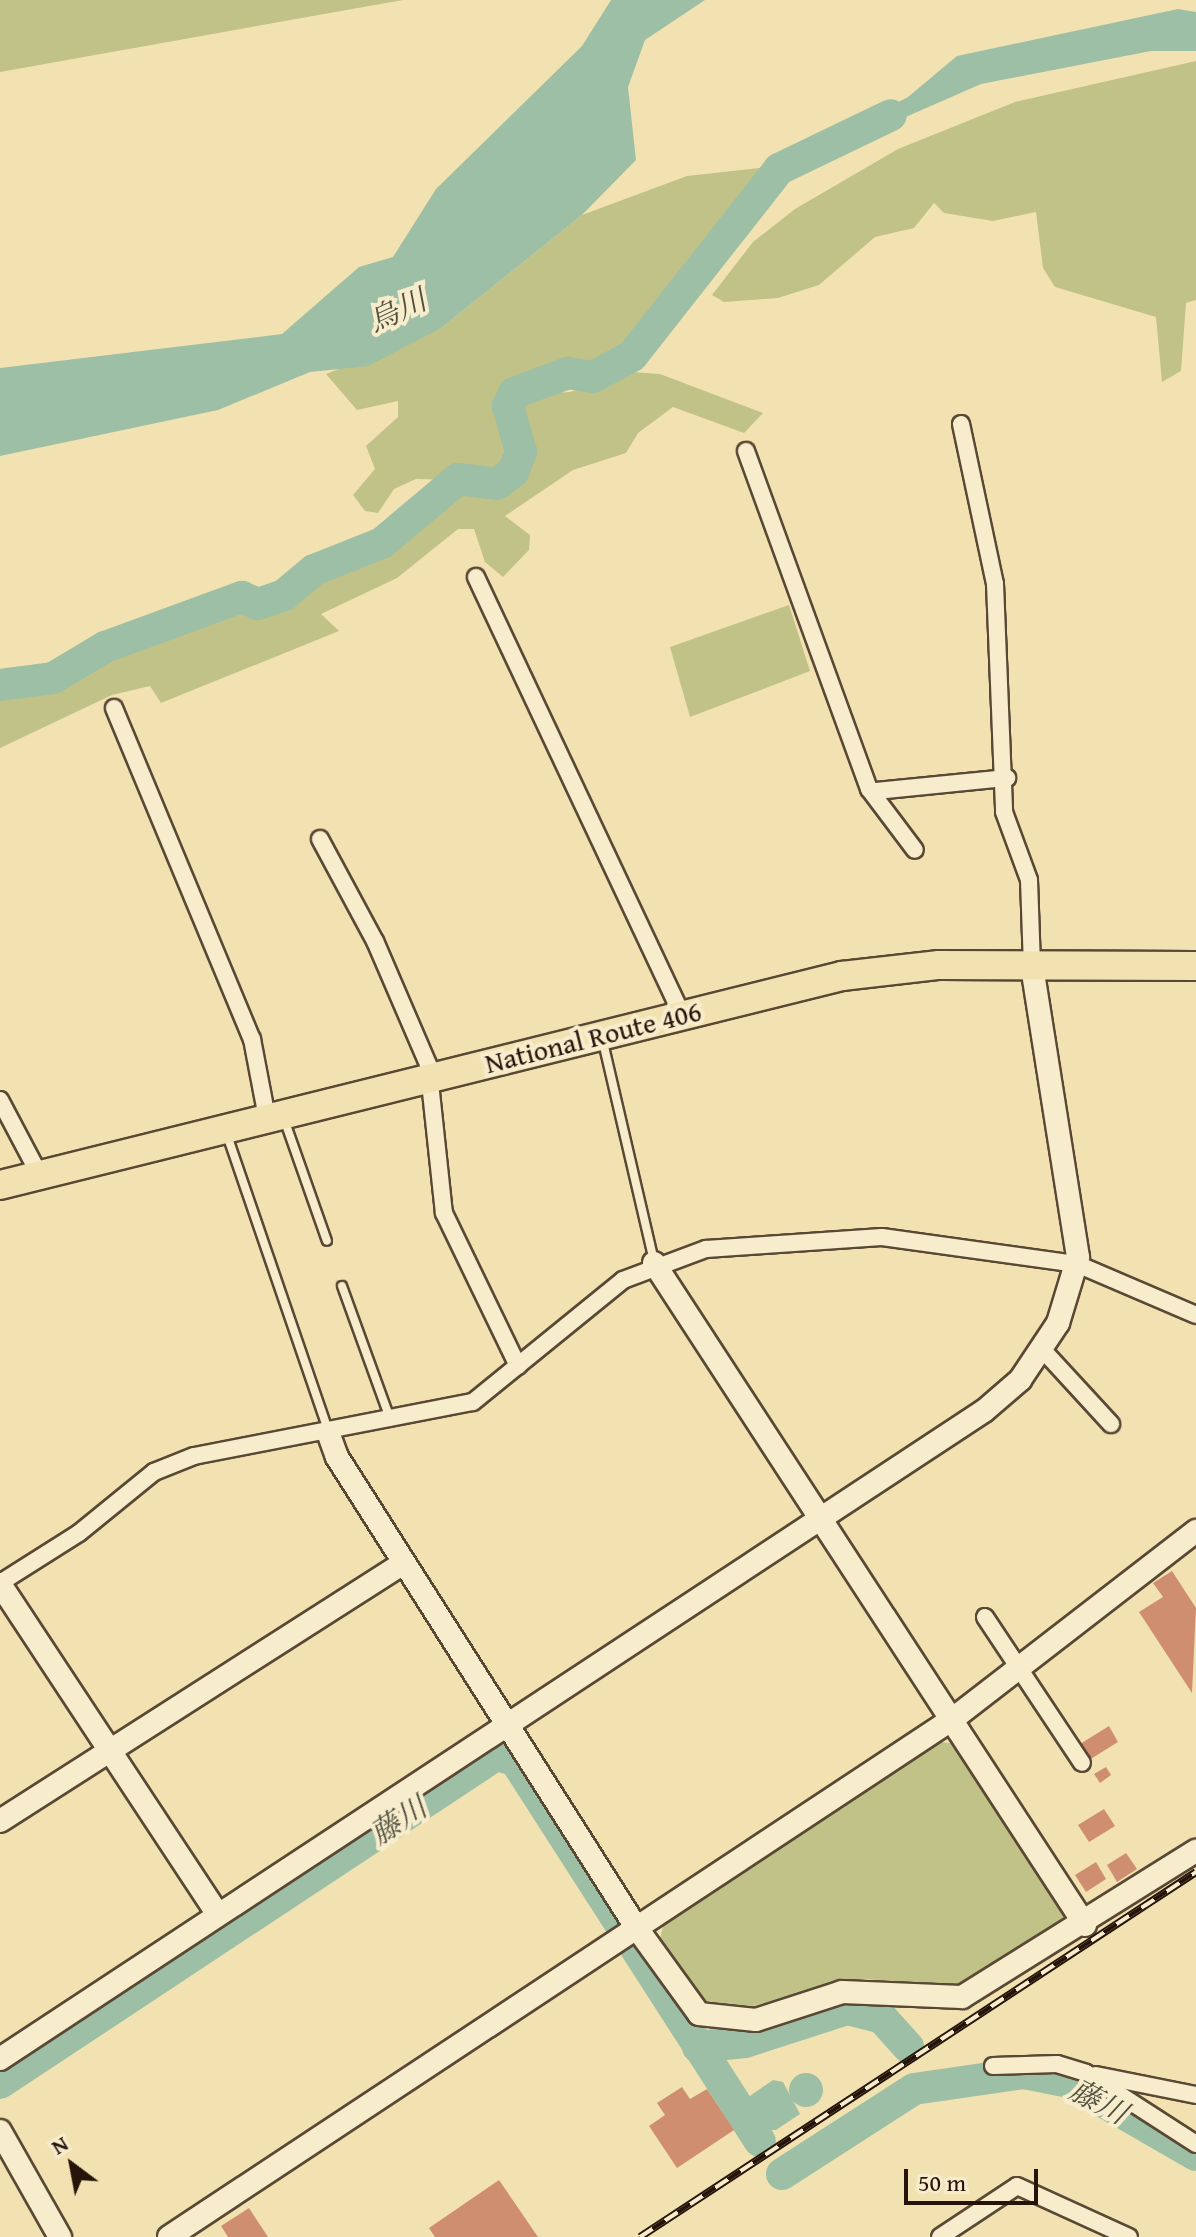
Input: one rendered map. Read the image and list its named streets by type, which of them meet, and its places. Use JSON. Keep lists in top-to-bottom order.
{
  "streets": {
    "highway": ["National Route 406"]
  },
  "water": ["烏川", "藤川"],
  "scale_bar": "50 m",
  "north": "top left"
}
